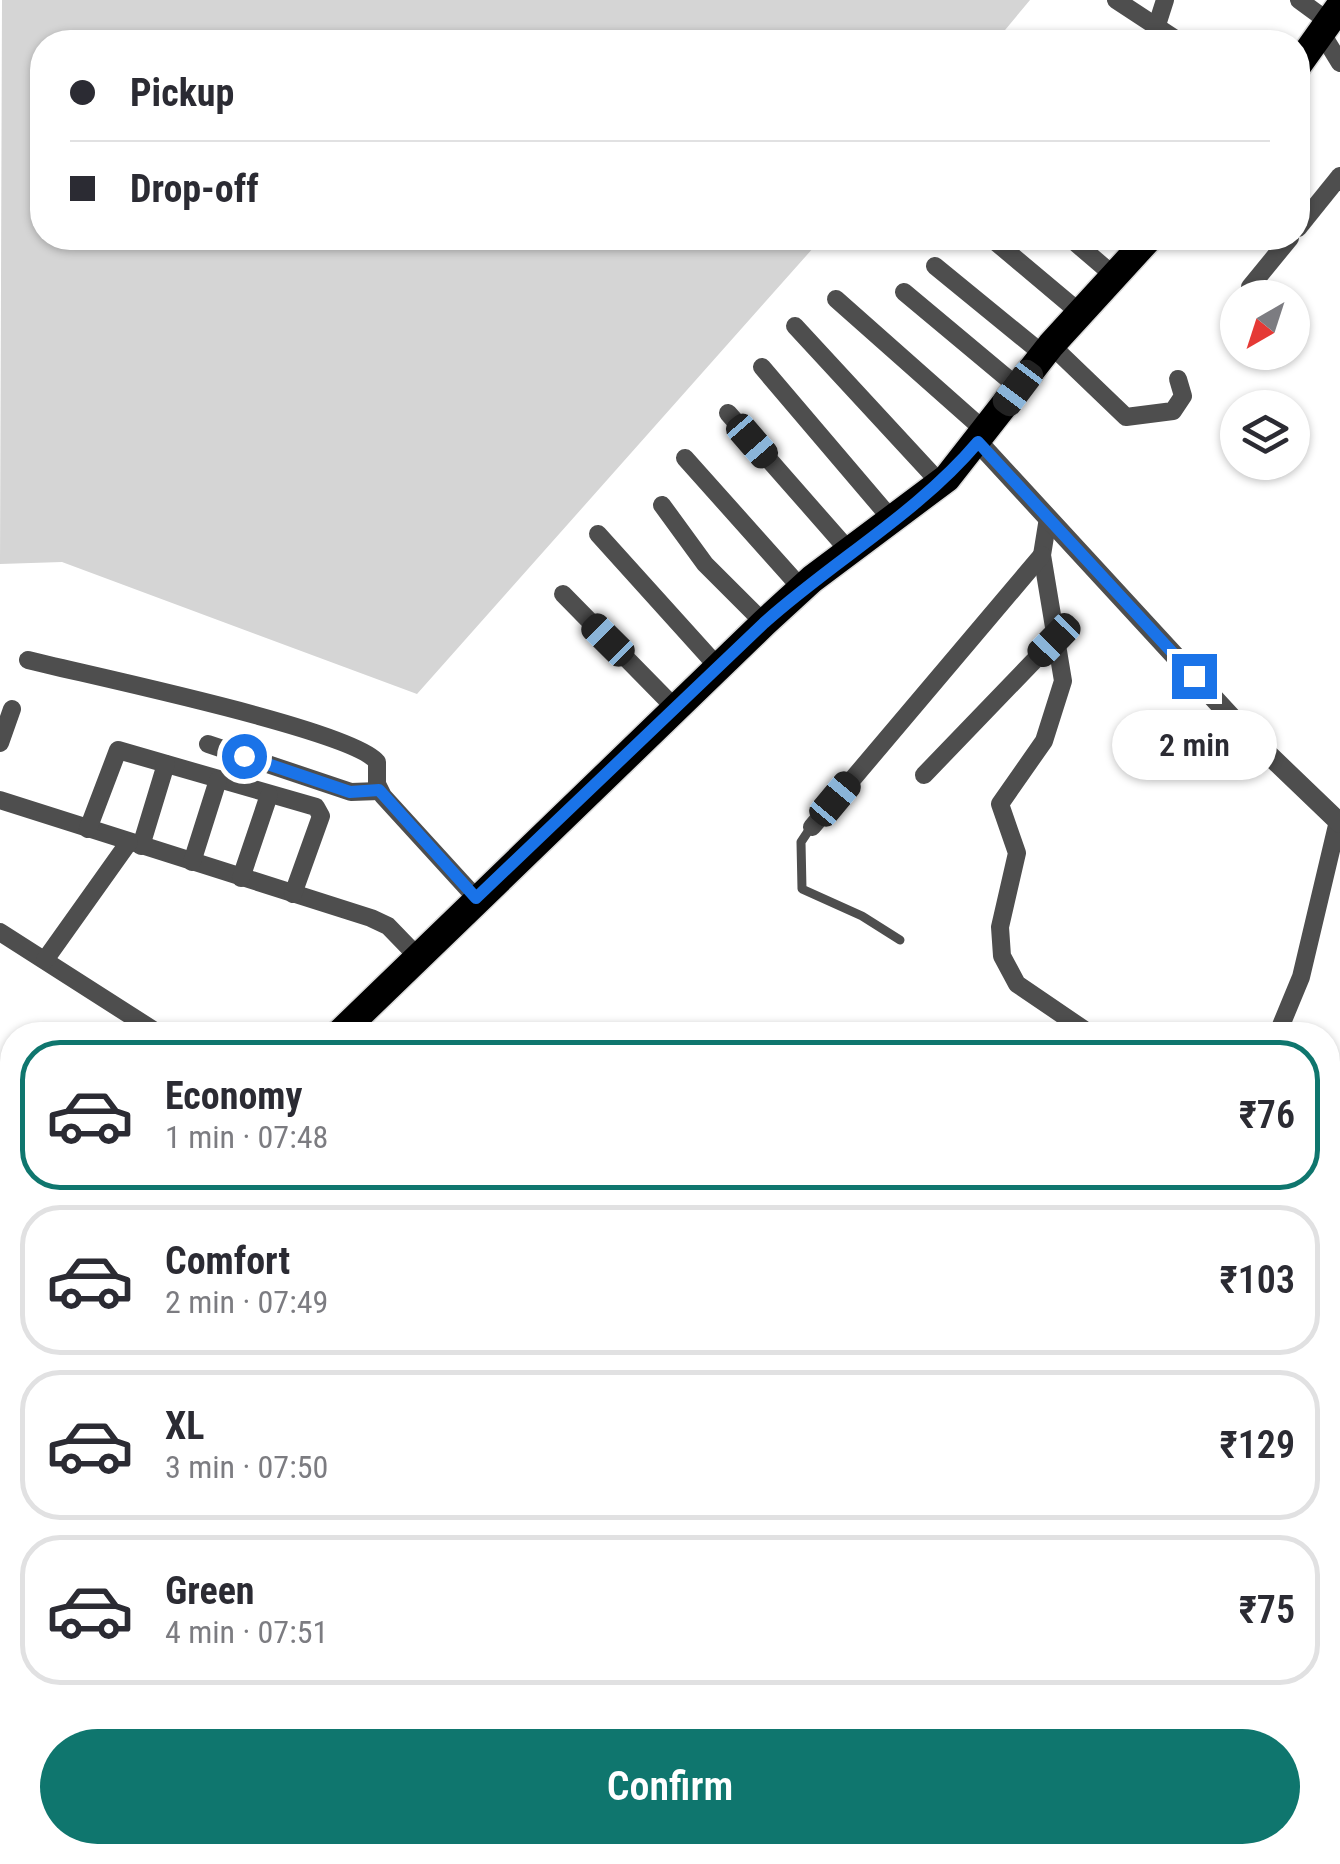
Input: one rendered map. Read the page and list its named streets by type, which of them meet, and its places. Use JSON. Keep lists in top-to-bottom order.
{
  "north": "bottom left",
  "page": {
    "banner": ["Pickup", "Drop-off"],
    "bubble": "2 min",
    "list": [
      {
        "name": "Economy",
        "note": "1 min · 07:48",
        "value": "₹76"
      },
      {
        "name": "Comfort",
        "note": "2 min · 07:49",
        "value": "₹103"
      },
      {
        "name": "XL",
        "note": "3 min · 07:50",
        "value": "₹129"
      },
      {
        "name": "Green",
        "note": "4 min · 07:51",
        "value": "₹75"
      }
    ],
    "buttons": "Confirm"
  }
}
